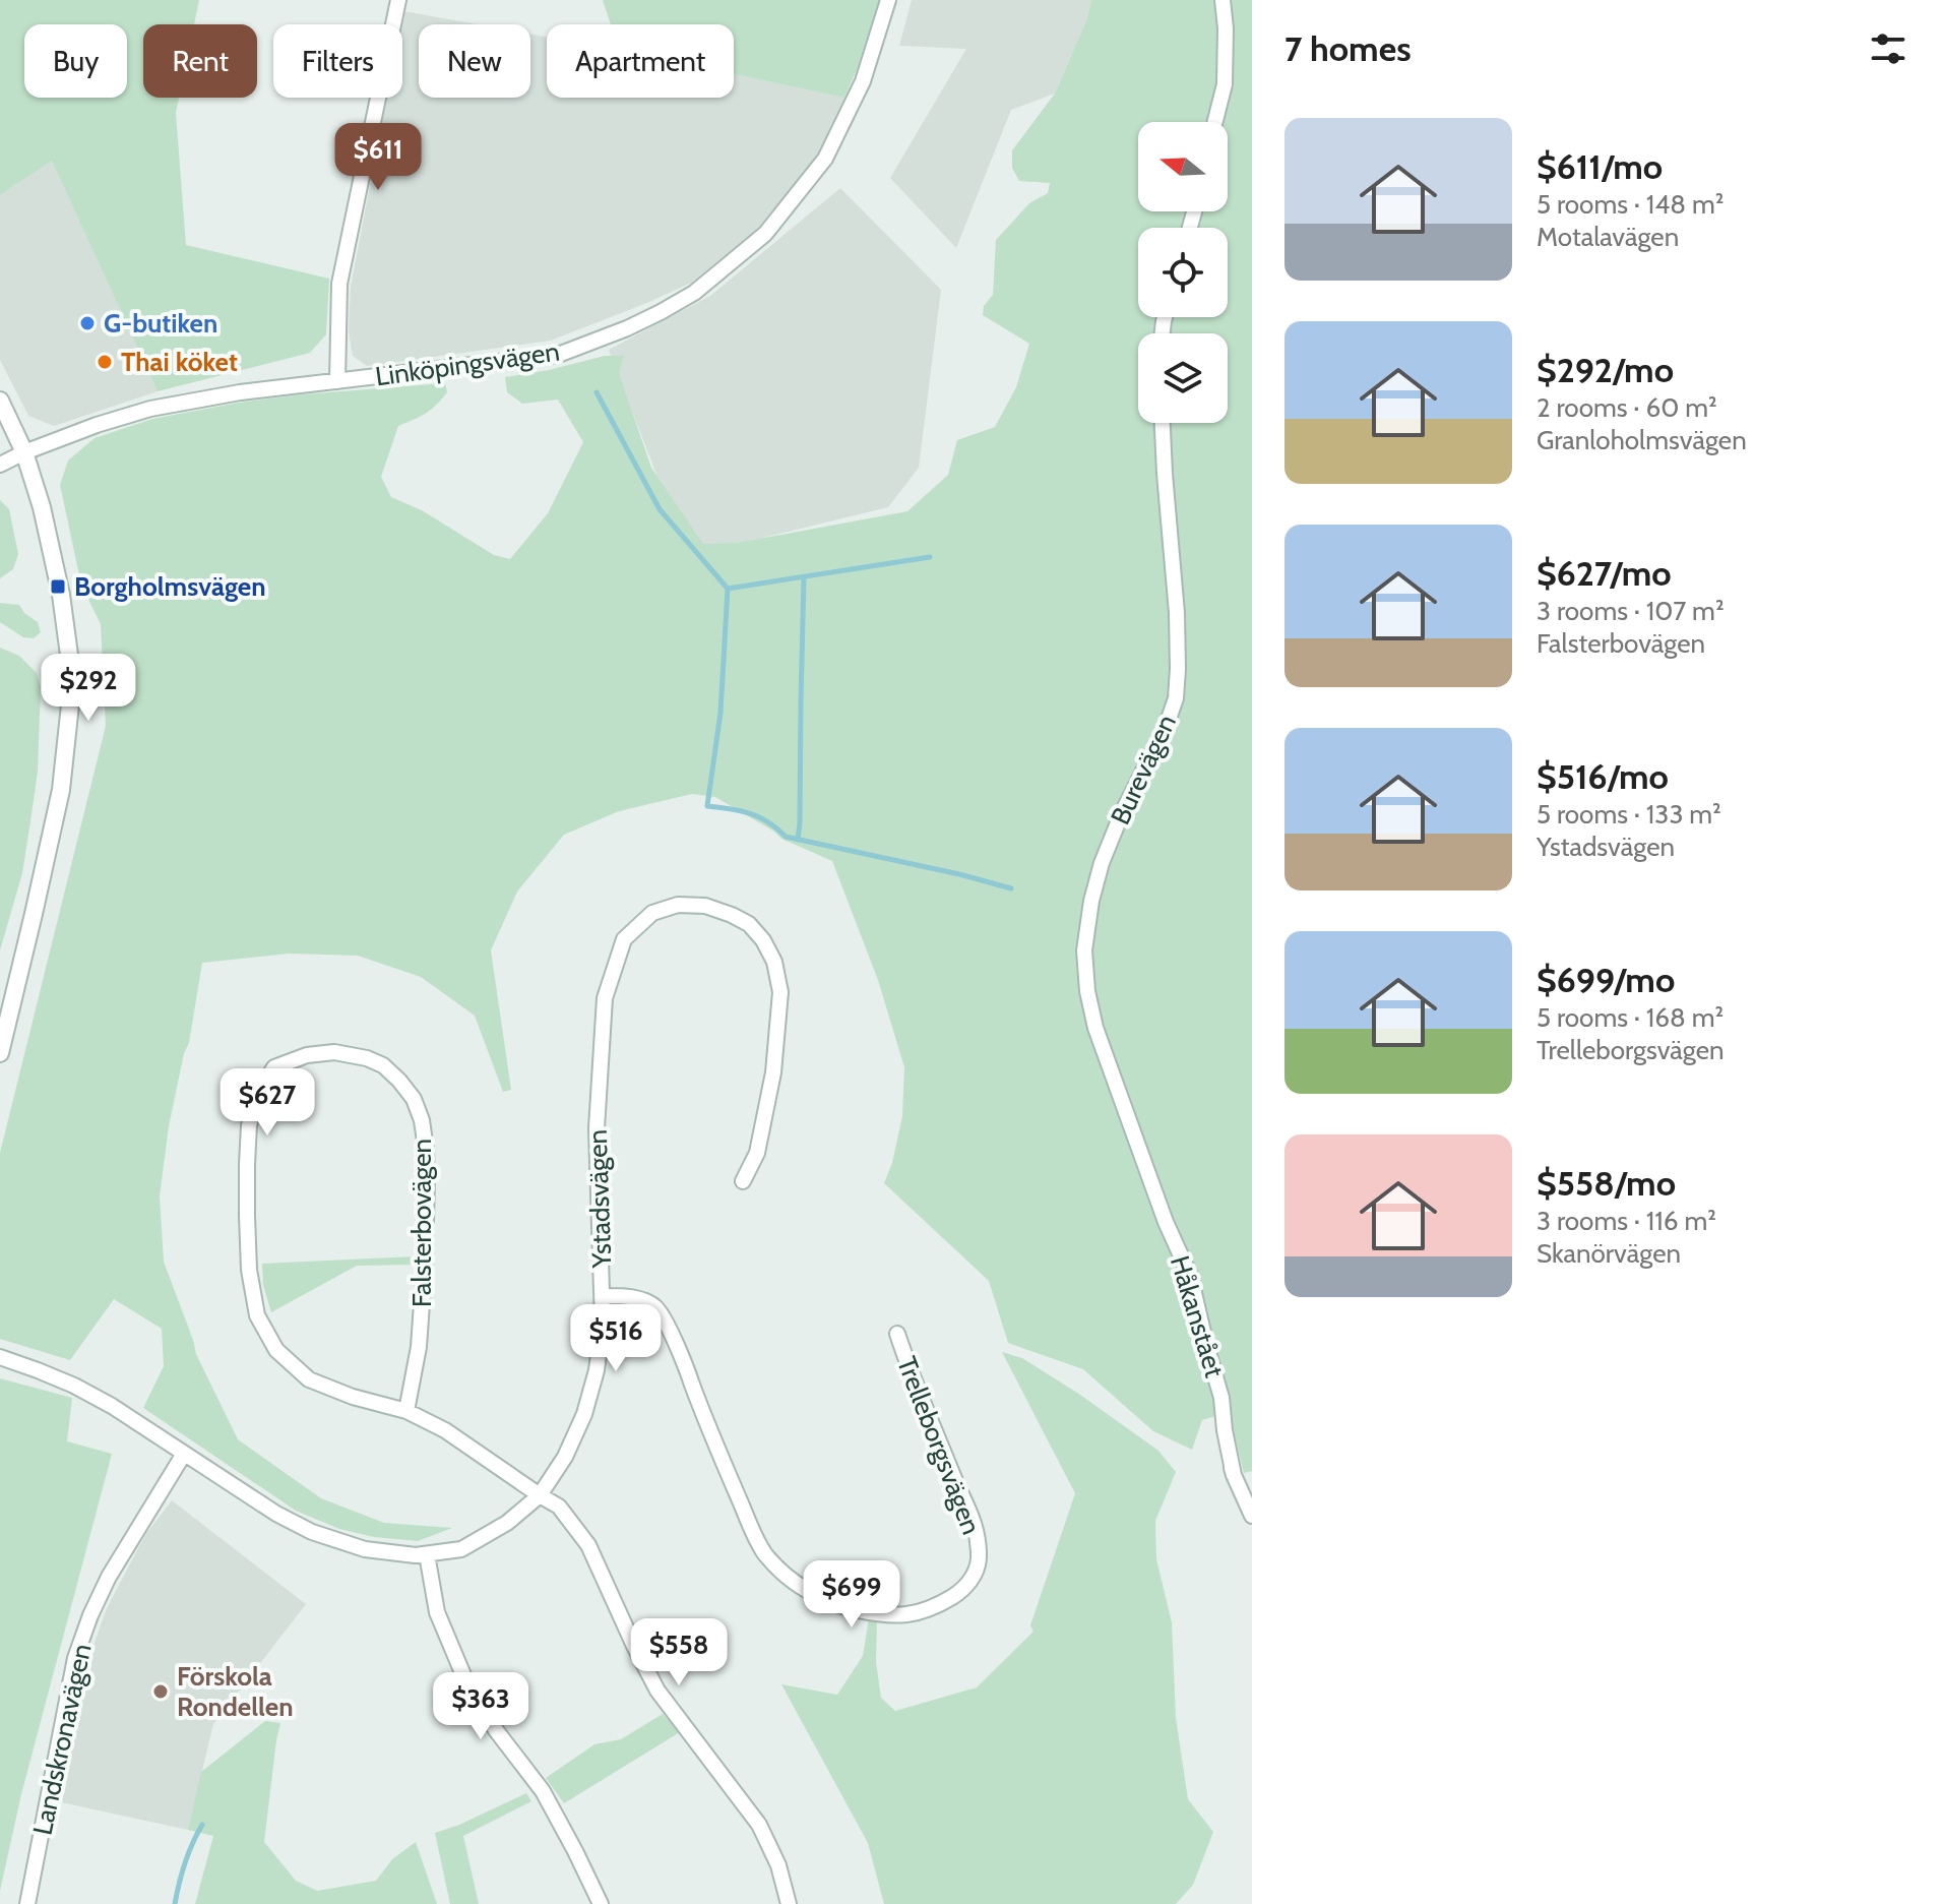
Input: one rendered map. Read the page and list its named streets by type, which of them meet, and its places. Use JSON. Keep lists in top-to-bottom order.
{
  "streets": {
    "street": [
      "Linköpingsvägen",
      "Burevägen",
      "Ystadsvägen",
      "Falsterbovägen",
      "Håkanstået",
      "Trelleborgsvägen",
      "Landskronavägen"
    ]
  },
  "crossings": [
    ["Burevägen", "Håkanstået"],
    ["Ystadsvägen", "Falsterbovägen"],
    ["Ystadsvägen", "Trelleborgsvägen"],
    ["Ystadsvägen", "Landskronavägen"]
  ],
  "places": {
    "other": ["G-butiken", "Thai köket", "Förskola Rondellen"],
    "transit": ["Borgholmsvägen"]
  },
  "north": "left",
  "page": {
    "heading": "7 homes",
    "chip": [
      "Buy",
      "Rent",
      "Filters",
      "New",
      "Apartment"
    ],
    "list": [
      {
        "name": "$611/mo",
        "note": "5 rooms · 148 m² · Motalavägen"
      },
      {
        "name": "$292/mo",
        "note": "2 rooms · 60 m² · Granloholmsvägen"
      },
      {
        "name": "$627/mo",
        "note": "3 rooms · 107 m² · Falsterbovägen"
      },
      {
        "name": "$516/mo",
        "note": "5 rooms · 133 m² · Ystadsvägen"
      },
      {
        "name": "$699/mo",
        "note": "5 rooms · 168 m² · Trelleborgsvägen"
      },
      {
        "name": "$558/mo",
        "note": "3 rooms · 116 m² · Skanörvägen"
      }
    ],
    "price": [
      "$611",
      "$292",
      "$627",
      "$516",
      "$699",
      "$558",
      "$363"
    ]
  }
}
